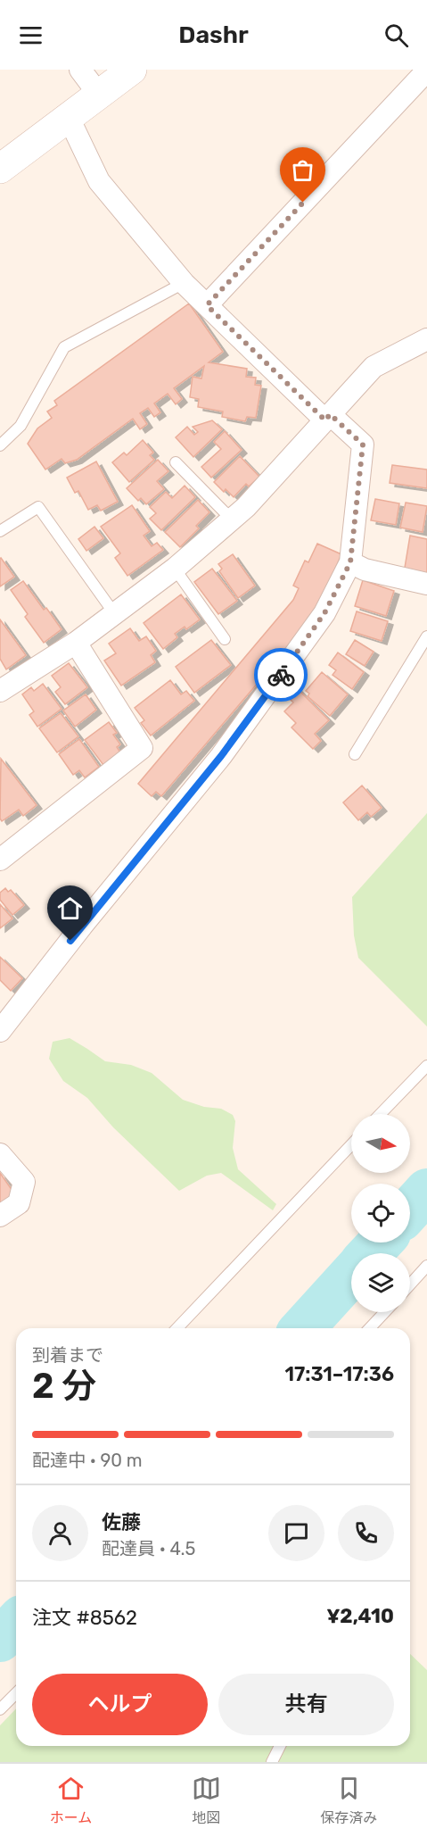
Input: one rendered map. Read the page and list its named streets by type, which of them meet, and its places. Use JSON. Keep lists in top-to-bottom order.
{
  "north": "right",
  "page": {
    "header": "Dashr",
    "heading": ["2 分", "到着まで", "17:31–17:36"],
    "panel": [
      "佐藤",
      "配達員 · 4.5",
      "注文 #8562",
      "¥2,410"
    ],
    "bar": "配達中 · 90 m",
    "buttons": ["ヘルプ", "共有"],
    "tabs": ["ホーム", "地図", "保存済み"]
  }
}
